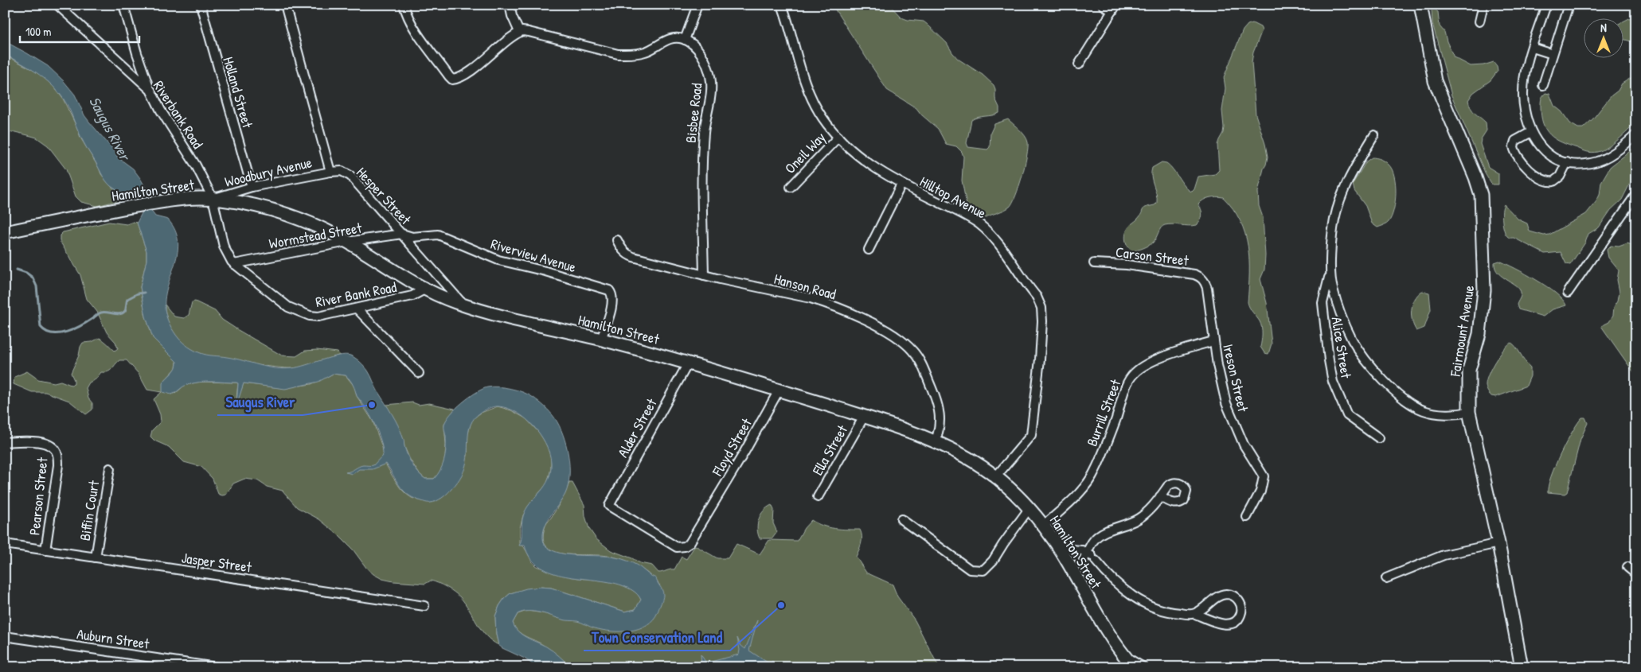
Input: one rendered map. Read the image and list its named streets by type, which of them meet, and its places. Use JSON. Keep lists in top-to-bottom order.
{
  "streets": {
    "main road": ["Hamilton Street", "Fairmount Avenue"],
    "street": [
      "Holland Street",
      "Bisbee Road",
      "Riverbank Road",
      "Oneil Way",
      "Woodbury Avenue",
      "Hesper Street",
      "Hilltop Avenue",
      "Wormstead Street",
      "Riverview Avenue",
      "Carson Street",
      "Hanson Road",
      "River Bank Road",
      "Alice Street",
      "Ireson Street",
      "Burrill Street",
      "Alder Street",
      "Floyd Street",
      "Ella Street",
      "Pearson Street",
      "Biffin Court",
      "Jasper Street",
      "Auburn Street"
    ]
  },
  "crossings": [
    ["Holland Street", "Woodbury Avenue"],
    ["Bisbee Road", "Hanson Road"],
    ["Riverbank Road", "Woodbury Avenue"],
    ["Riverbank Road", "Hamilton Street"],
    ["Riverbank Road", "River Bank Road"],
    ["Oneil Way", "Hilltop Avenue"],
    ["Woodbury Avenue", "Hamilton Street"],
    ["Woodbury Avenue", "Hesper Street"],
    ["Woodbury Avenue", "River Bank Road"],
    ["Hamilton Street", "Hesper Street"],
    ["Hamilton Street", "Hilltop Avenue"],
    ["Hamilton Street", "Wormstead Street"],
    ["Hamilton Street", "Riverview Avenue"],
    ["Hamilton Street", "Hanson Road"],
    ["Hamilton Street", "River Bank Road"],
    ["Hamilton Street", "Burrill Street"],
    ["Hamilton Street", "Alder Street"],
    ["Hamilton Street", "Floyd Street"],
    ["Hamilton Street", "Ella Street"],
    ["Hesper Street", "Wormstead Street"],
    ["Hesper Street", "Riverview Avenue"],
    ["Wormstead Street", "Riverview Avenue"],
    ["Wormstead Street", "River Bank Road"],
    ["Carson Street", "Ireson Street"],
    ["Ireson Street", "Burrill Street"],
    ["Alder Street", "Floyd Street"],
    ["Pearson Street", "Jasper Street"],
    ["Biffin Court", "Jasper Street"]
  ],
  "water": ["Saugus River"],
  "places": ["Saugus River", "Town Conservation Land"],
  "scale_bar": "100 m",
  "north": "top"
}
